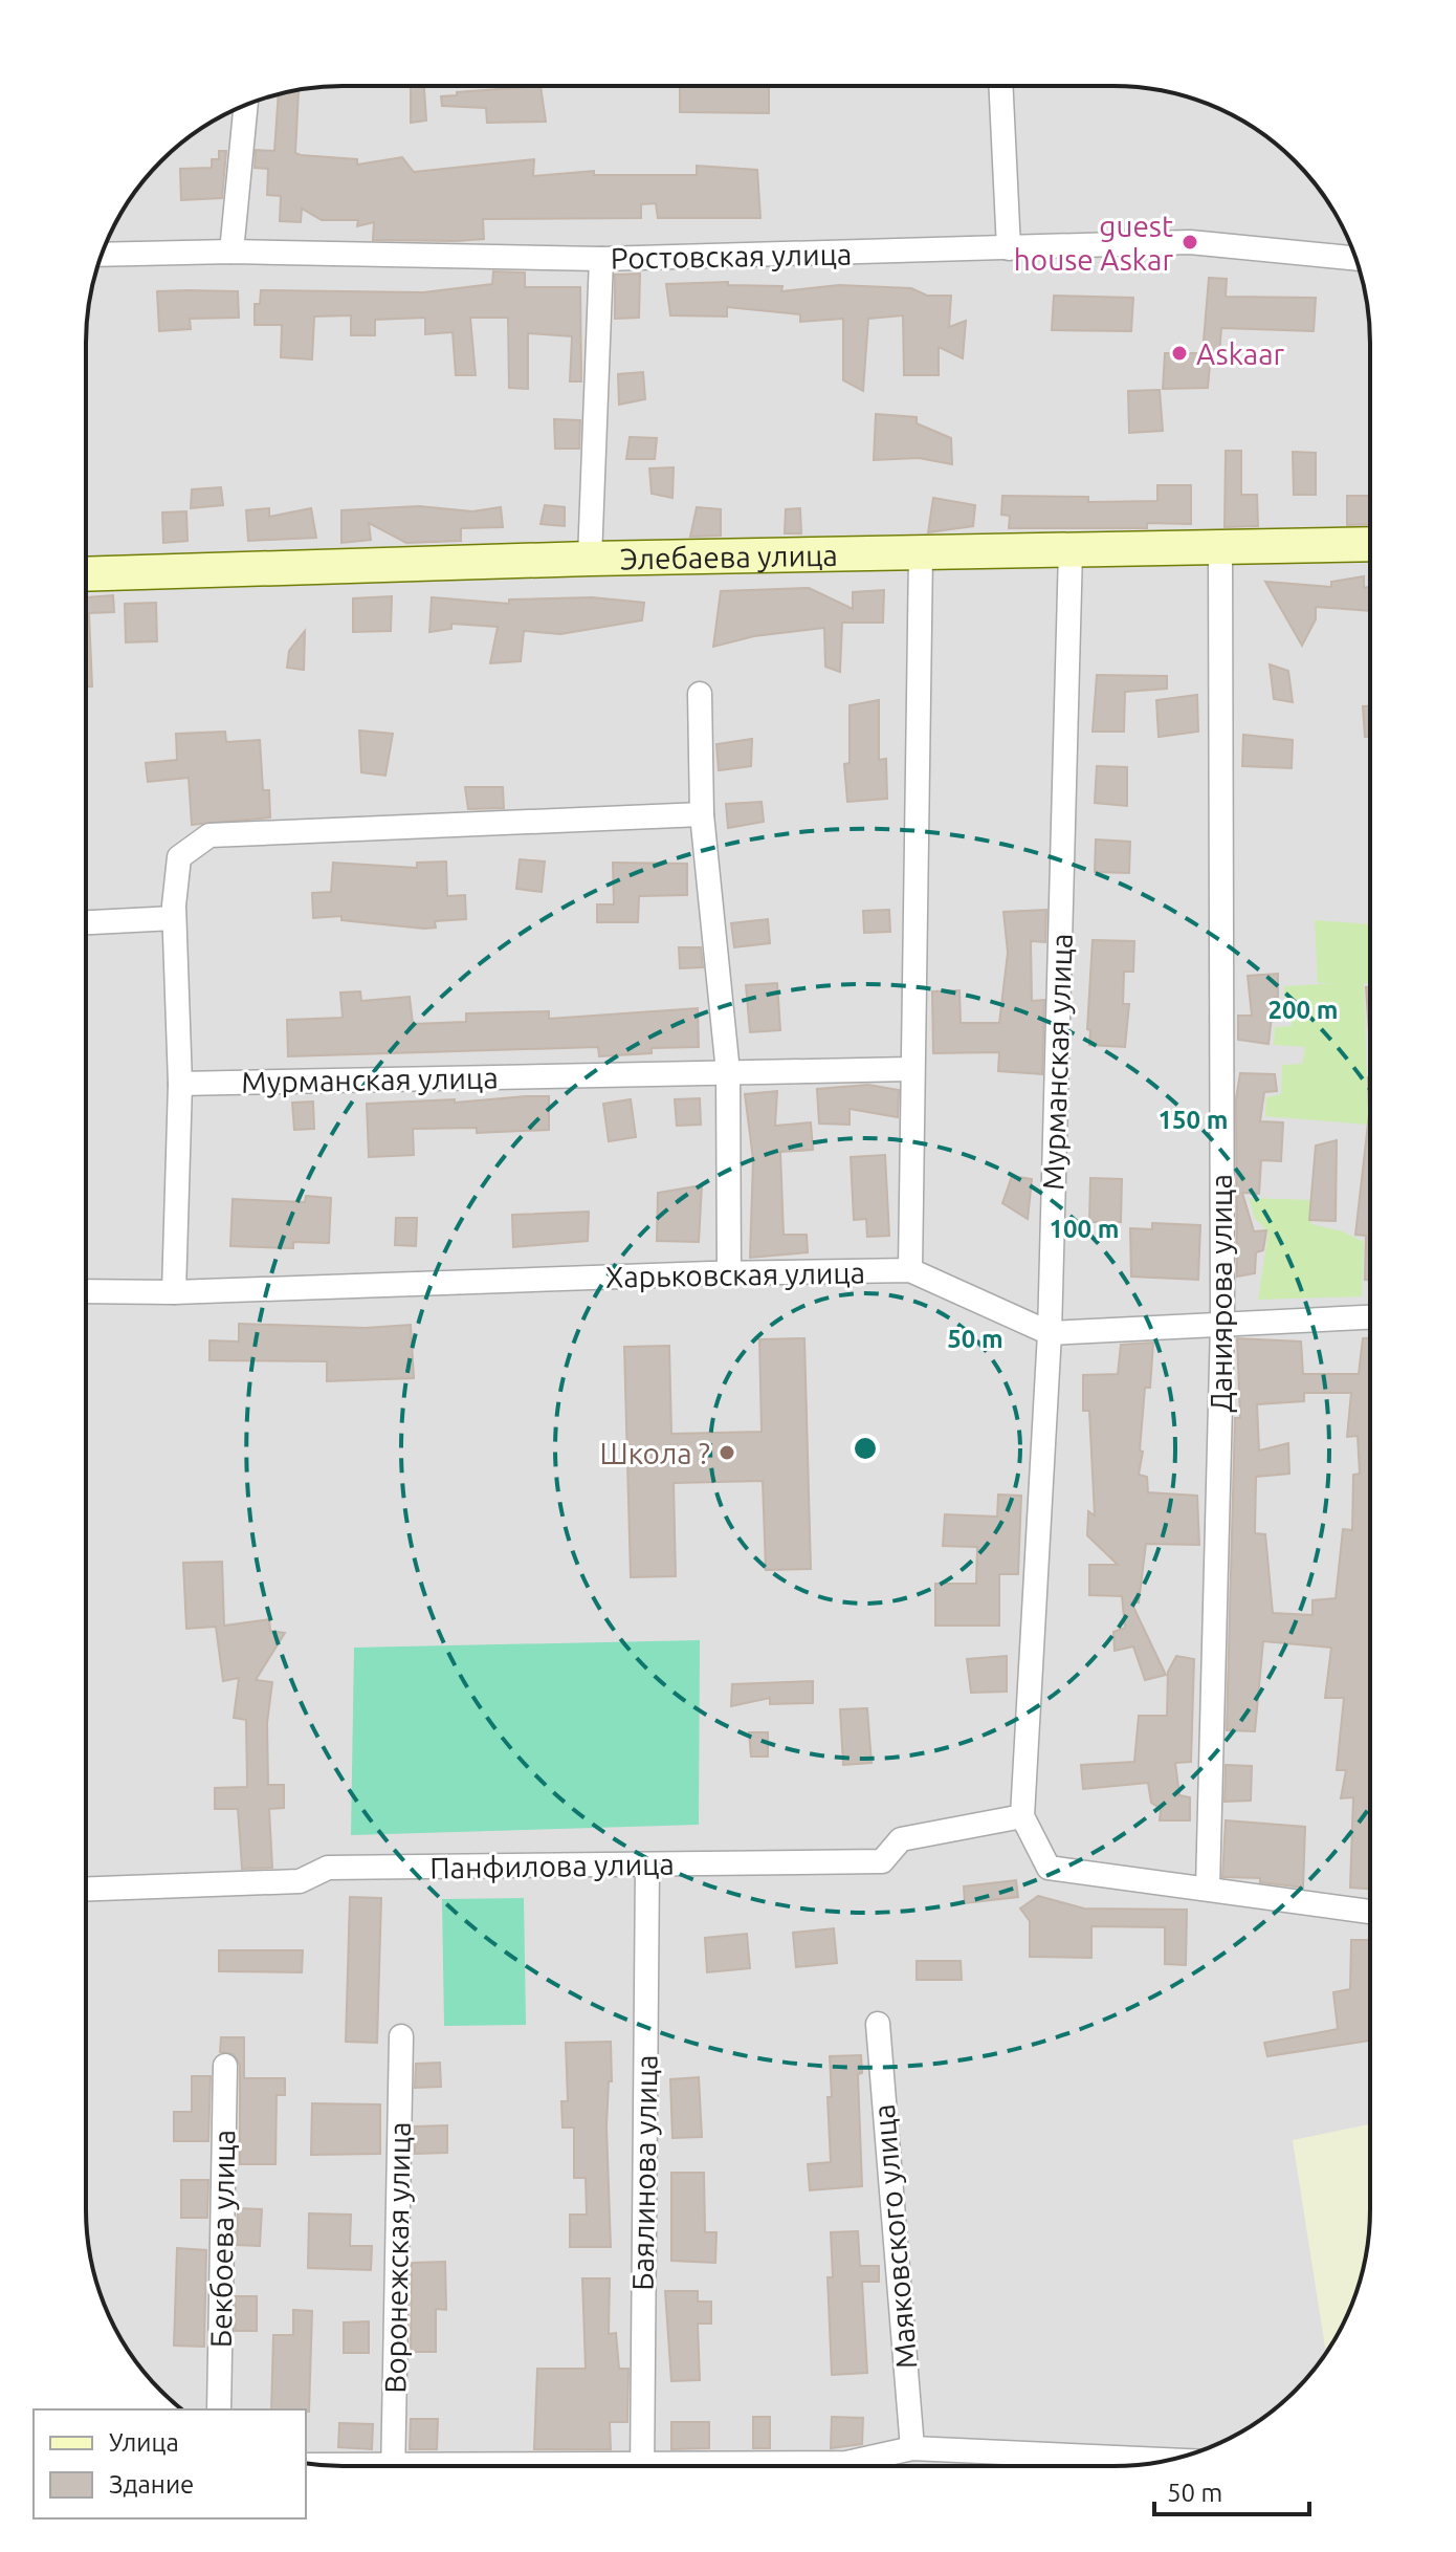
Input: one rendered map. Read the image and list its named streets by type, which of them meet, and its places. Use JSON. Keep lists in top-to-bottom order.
{
  "streets": {
    "main road": ["Элебаева улица"],
    "street": [
      "Ростовская улица",
      "Мурманская улица",
      "Харьковская улица",
      "Даниярова улица",
      "Панфилова улица",
      "Баялинова улица",
      "Маяковского улица",
      "Бекбоева улица",
      "Воронежская улица"
    ]
  },
  "crossings": [
    ["Элебаева улица", "Мурманская улица"],
    ["Элебаева улица", "Даниярова улица"],
    ["Мурманская улица", "Харьковская улица"],
    ["Мурманская улица", "Панфилова улица"],
    ["Харьковская улица", "Даниярова улица"],
    ["Панфилова улица", "Баялинова улица"]
  ],
  "places": ["guest house Askar", "Askaar", "Школа ?"],
  "legend": ["Улица", "Здание"],
  "scale_bar": "50 m",
  "rings": [
    "200 m",
    "150 m",
    "100 m",
    "50 m"
  ]
}
